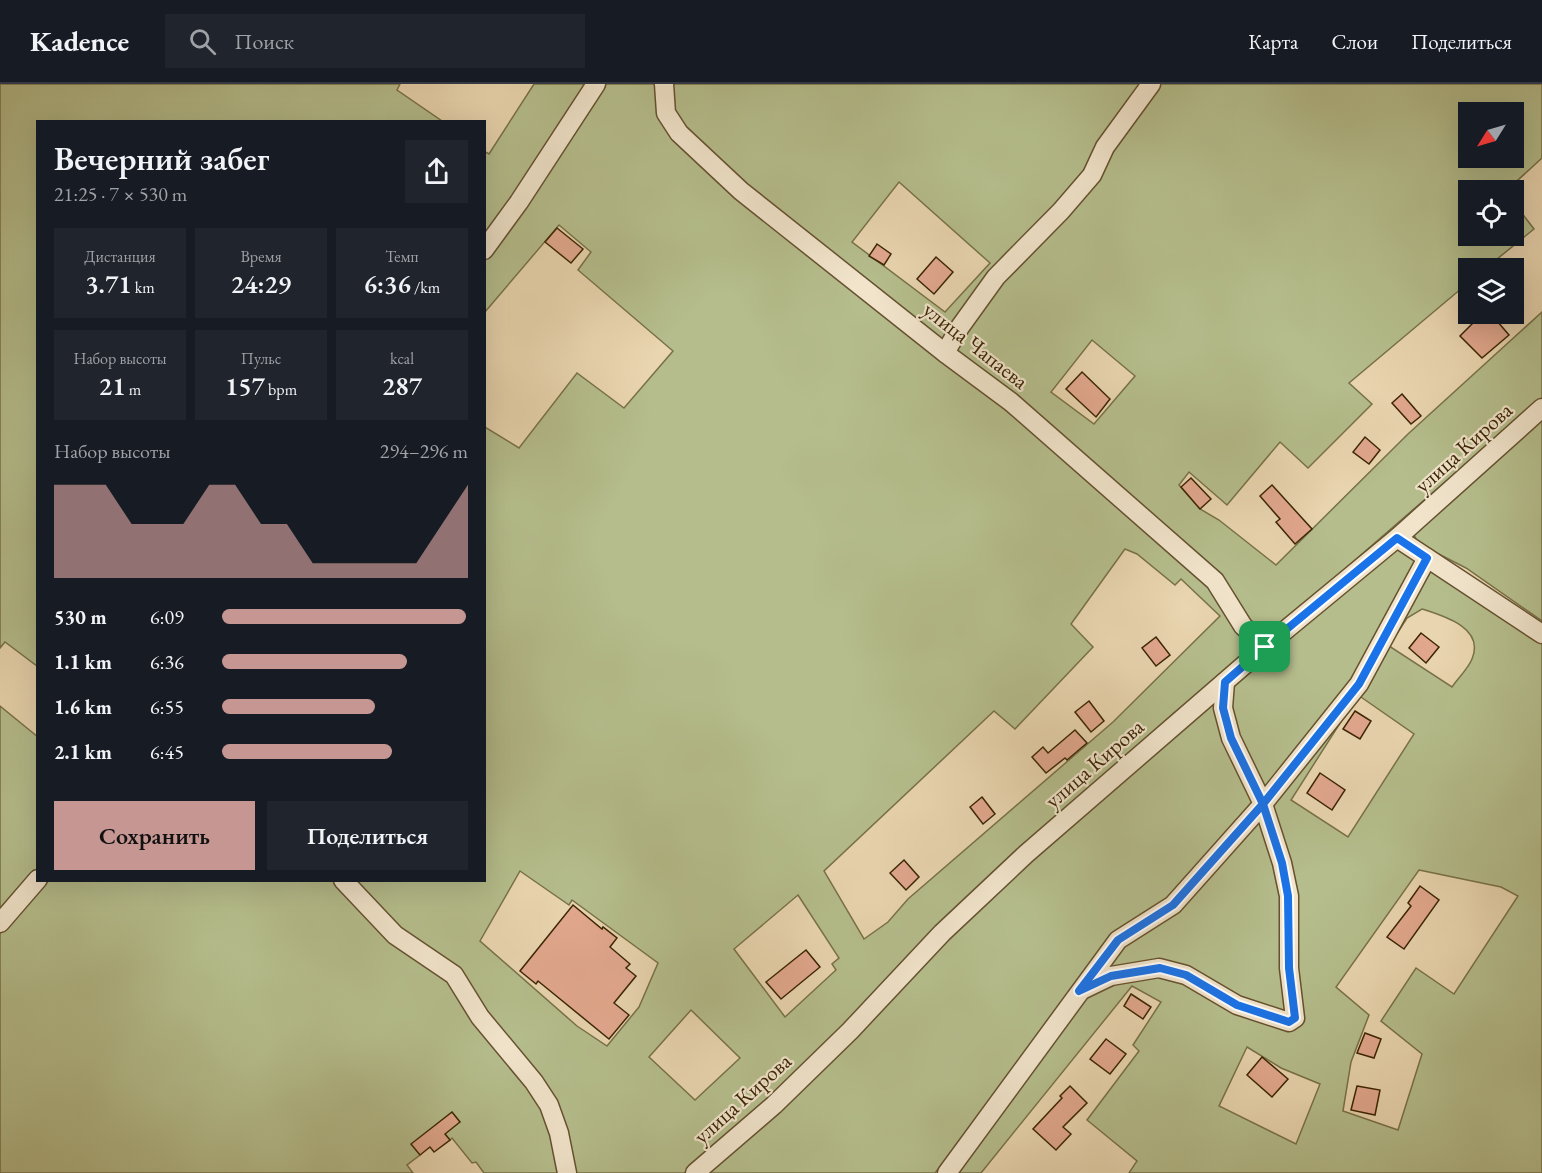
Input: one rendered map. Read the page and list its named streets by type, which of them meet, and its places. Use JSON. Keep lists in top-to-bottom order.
{
  "streets": {
    "street": ["улица Чапаева", "улица Кирова"]
  },
  "crossings": [
    ["улица Чапаева", "улица Кирова"]
  ],
  "north": "bottom left",
  "page": {
    "header": "Kadence",
    "search": "Поиск",
    "nav": ["Карта", "Слои", "Поделиться"],
    "heading": ["Вечерний забег", "21:25 · 7 × 530 m"],
    "stats": [
      ["Дистанция", "3.71 km"],
      ["Время", "24:29"],
      ["Темп", "6:36 /km"],
      ["Набор высоты", "21 m"],
      ["Пульс", "157 bpm"],
      ["kcal", "287"]
    ],
    "chart": ["Набор высоты", "294–296 m"],
    "list": [
      {
        "name": "530 m",
        "note": "6:09"
      },
      {
        "name": "1.1 km",
        "note": "6:36"
      },
      {
        "name": "1.6 km",
        "note": "6:55"
      },
      {
        "name": "2.1 km",
        "note": "6:45"
      }
    ],
    "buttons": ["Сохранить", "Поделиться"]
  }
}
